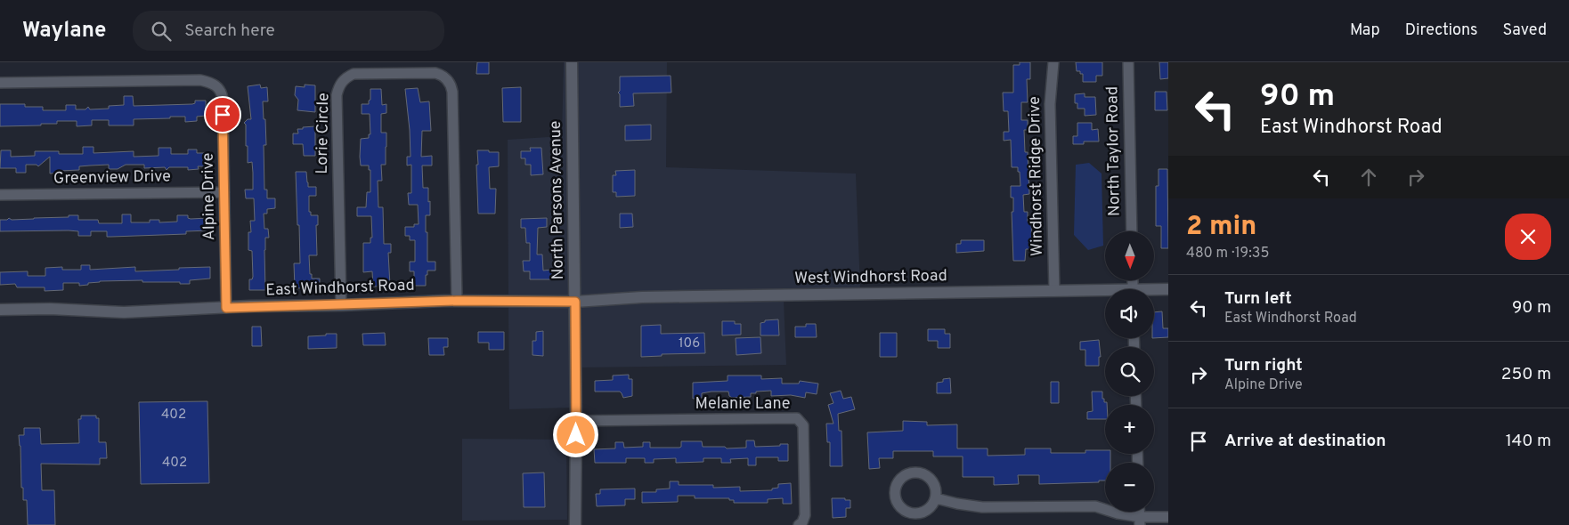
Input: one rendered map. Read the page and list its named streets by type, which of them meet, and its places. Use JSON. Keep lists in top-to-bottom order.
{
  "streets": {
    "street": [
      "Lorie Circle",
      "North Taylor Road",
      "Windhorst Ridge Drive",
      "Greenview Drive",
      "Alpine Drive",
      "North Parsons Avenue",
      "West Windhorst Road",
      "East Windhorst Road",
      "Melanie Lane"
    ]
  },
  "crossings": [
    ["Lorie Circle", "East Windhorst Road"],
    ["Windhorst Ridge Drive", "West Windhorst Road"],
    ["Greenview Drive", "Alpine Drive"],
    ["Alpine Drive", "East Windhorst Road"],
    ["North Parsons Avenue", "West Windhorst Road"],
    ["North Parsons Avenue", "East Windhorst Road"],
    ["North Parsons Avenue", "Melanie Lane"],
    ["West Windhorst Road", "East Windhorst Road"]
  ],
  "house_numbers": ["106", "402", "402"],
  "north": "bottom",
  "page": {
    "header": "Waylane",
    "search": "Search here",
    "nav": ["Map", "Directions", "Saved"],
    "turn": ["90 m", "East Windhorst Road"],
    "heading": ["2 min", "480 m · 19:35"],
    "map_buttons": ["+", "−"],
    "list": [
      {
        "name": "Turn left",
        "note": "East Windhorst Road",
        "value": "90 m"
      },
      {
        "name": "Turn right",
        "note": "Alpine Drive",
        "value": "250 m"
      },
      {
        "name": "Arrive at destination",
        "value": "140 m"
      }
    ]
  }
}
